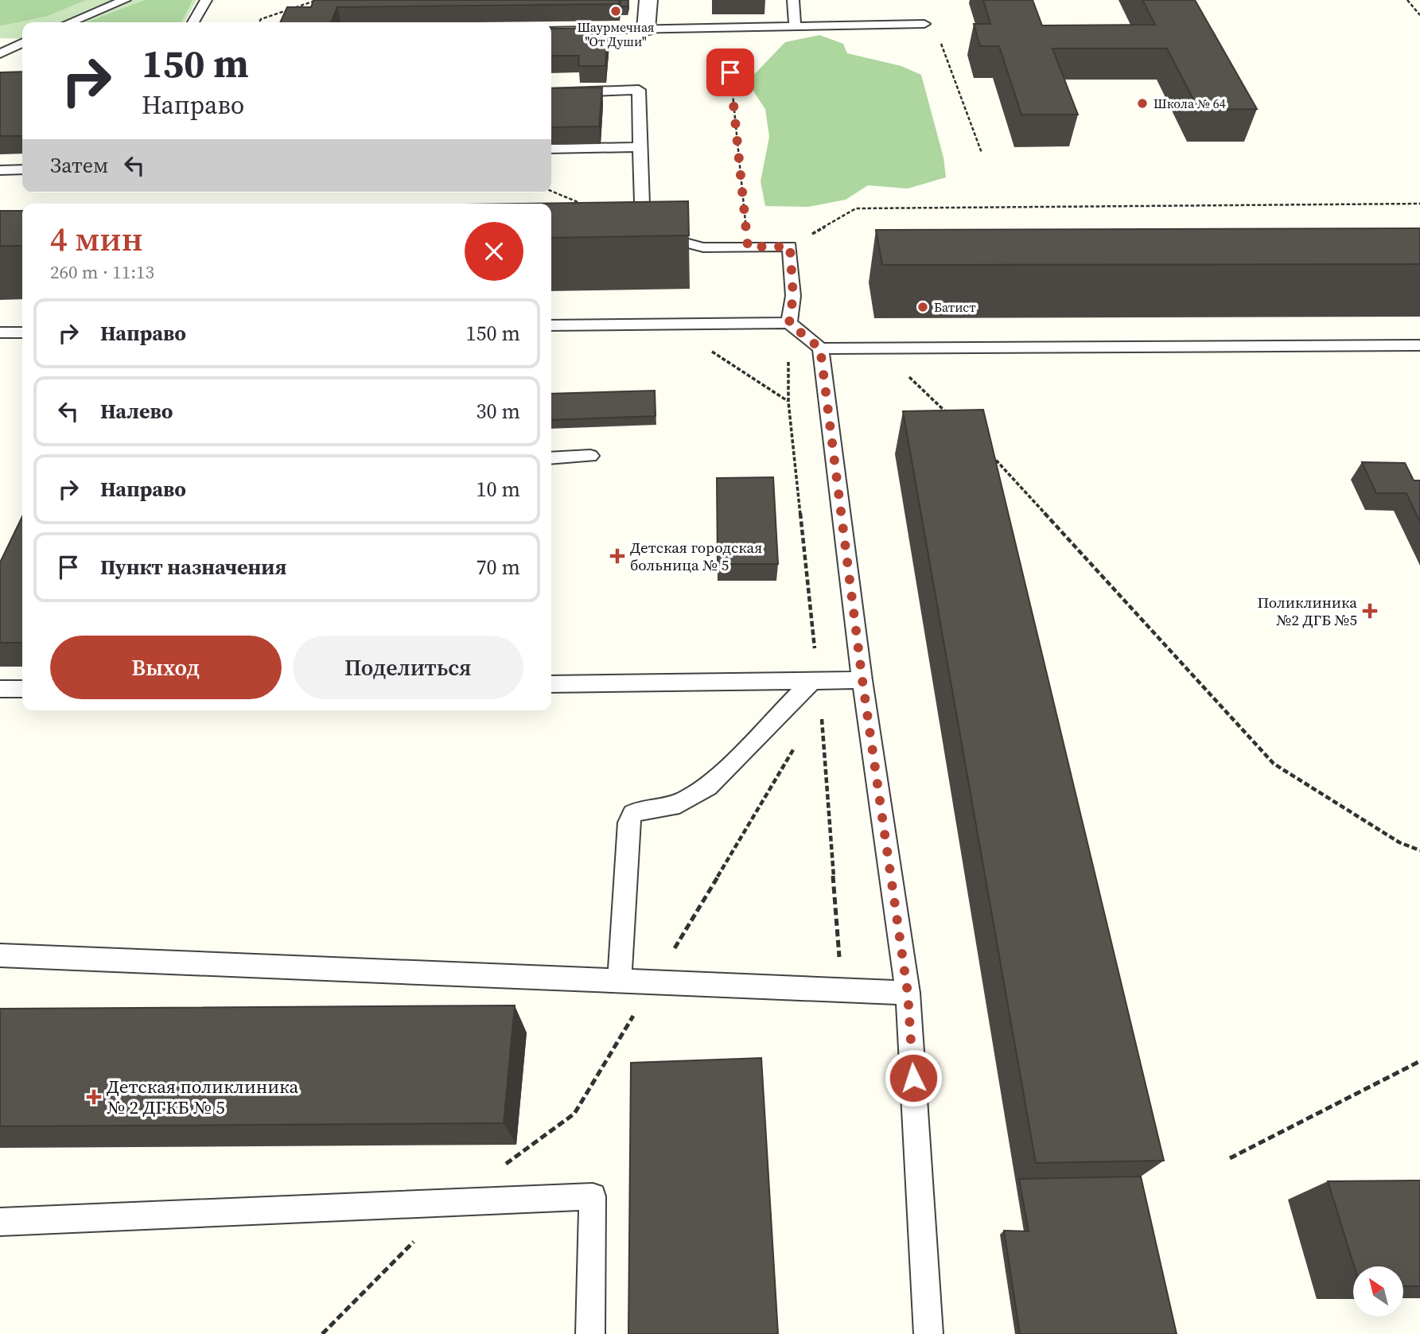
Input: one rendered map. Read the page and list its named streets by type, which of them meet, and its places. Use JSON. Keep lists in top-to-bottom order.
{
  "places": {
    "other": ["Шаурмечная \"От Души\"", "Школа № 64", "Батист"],
    "health": ["Детская городская больница № 5", "Поликлиника №2 ДГБ №5", "Детская поликлиника № 2 ДГКБ № 5"]
  },
  "north": "top left",
  "page": {
    "turn": ["150 m", "Направо"],
    "then": "Затем",
    "heading": ["4 мин", "260 m · 11:13"],
    "list": [
      {
        "name": "Направо",
        "value": "150 m"
      },
      {
        "name": "Налево",
        "value": "30 m"
      },
      {
        "name": "Направо",
        "value": "10 m"
      },
      {
        "name": "Пункт назначения",
        "value": "70 m"
      }
    ],
    "buttons": ["Выход", "Поделиться"]
  }
}
